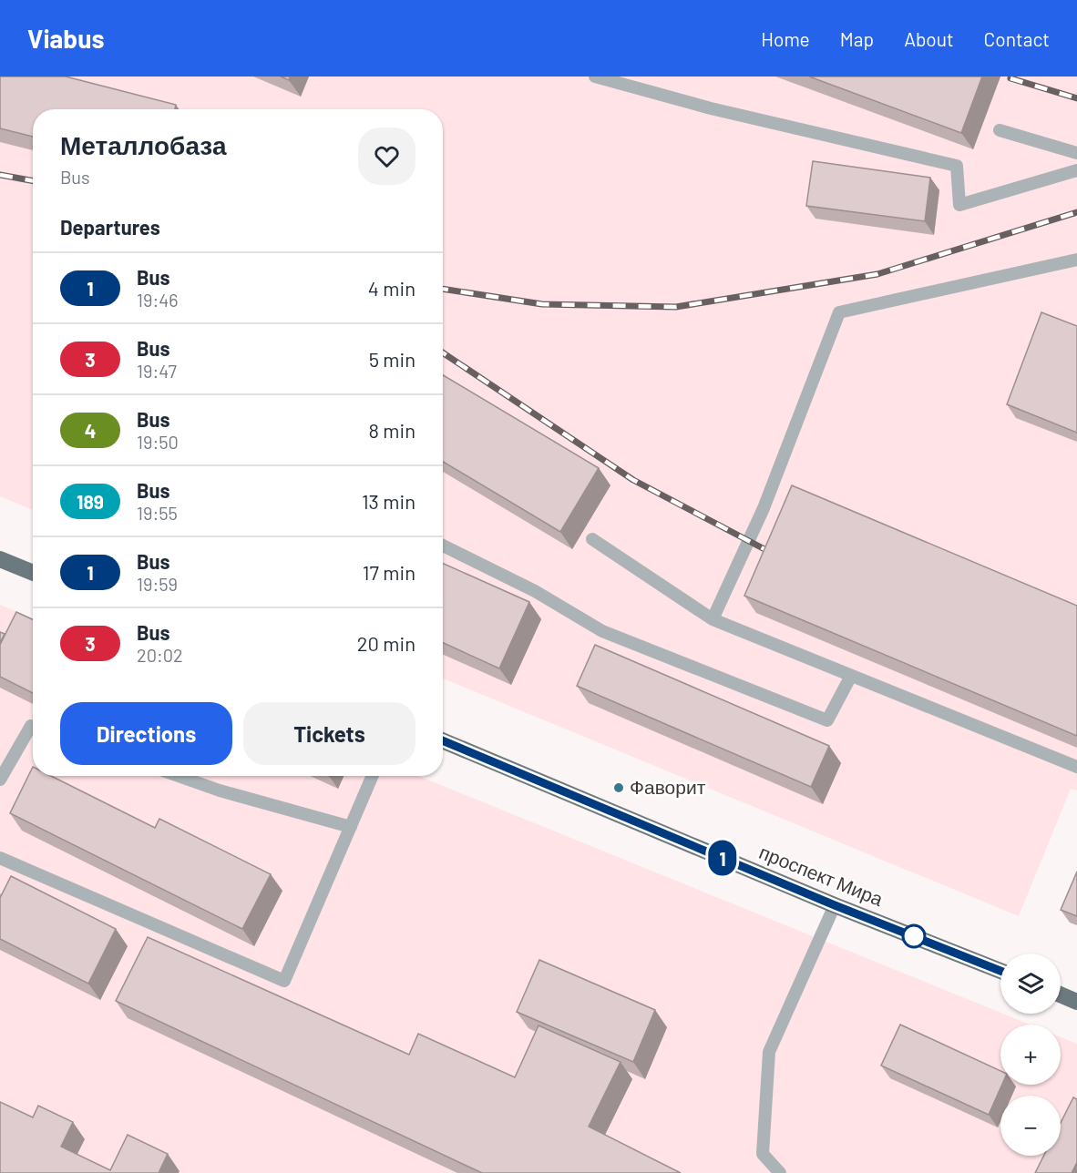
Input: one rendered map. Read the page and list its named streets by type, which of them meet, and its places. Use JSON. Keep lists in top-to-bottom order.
{
  "streets": {
    "main road": ["проспект Мира"]
  },
  "places": ["Фаворит"],
  "lines": ["bus line 1"],
  "page": {
    "header": "Viabus",
    "nav": [
      "Home",
      "Map",
      "About",
      "Contact"
    ],
    "on_map": "1",
    "heading": [
      ["Металлобаза", "Bus"],
      "Departures"
    ],
    "list": [
      {
        "mark": "1",
        "name": "Bus",
        "note": "19:46",
        "value": "4 min"
      },
      {
        "mark": "3",
        "name": "Bus",
        "note": "19:47",
        "value": "5 min"
      },
      {
        "mark": "4",
        "name": "Bus",
        "note": "19:50",
        "value": "8 min"
      },
      {
        "mark": "189",
        "name": "Bus",
        "note": "19:55",
        "value": "13 min"
      },
      {
        "mark": "1",
        "name": "Bus",
        "note": "19:59",
        "value": "17 min"
      },
      {
        "mark": "3",
        "name": "Bus",
        "note": "20:02",
        "value": "20 min"
      }
    ],
    "buttons": ["Directions", "Tickets"],
    "map_buttons": ["+", "−"]
  }
}
